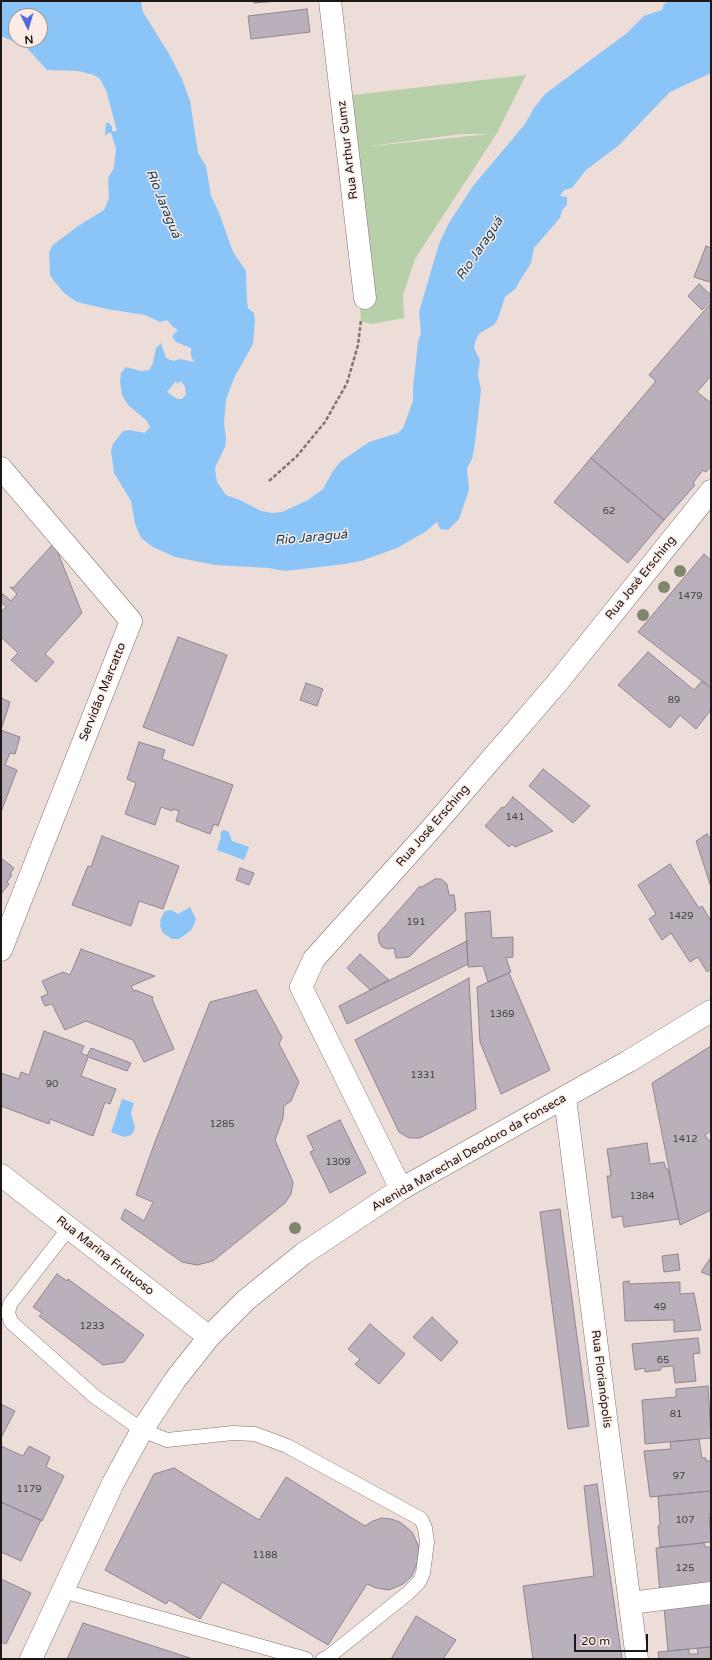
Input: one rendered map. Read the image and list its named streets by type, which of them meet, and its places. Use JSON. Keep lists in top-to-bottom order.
{
  "streets": {
    "street": [
      "Rua Arthur Gumz",
      "Rua José Ersching",
      "Servidão Marcatto",
      "Avenida Marechal Deodoro da Fonseca",
      "Rua Marina Frutuoso",
      "Rua Florianópolis"
    ]
  },
  "crossings": [
    ["Rua José Ersching", "Avenida Marechal Deodoro da Fonseca"],
    ["Avenida Marechal Deodoro da Fonseca", "Rua Marina Frutuoso"],
    ["Avenida Marechal Deodoro da Fonseca", "Rua Florianópolis"]
  ],
  "water": ["Rio Jaraguá"],
  "house_numbers": [
    "62",
    "1479",
    "89",
    "141",
    "1429",
    "191",
    "1369",
    "1331",
    "90",
    "1285",
    "1412",
    "1309",
    "1384",
    "49",
    "1233",
    "65",
    "81",
    "97",
    "1179",
    "107",
    "1188",
    "125"
  ],
  "scale_bar": "20 m",
  "north": "bottom"
}
